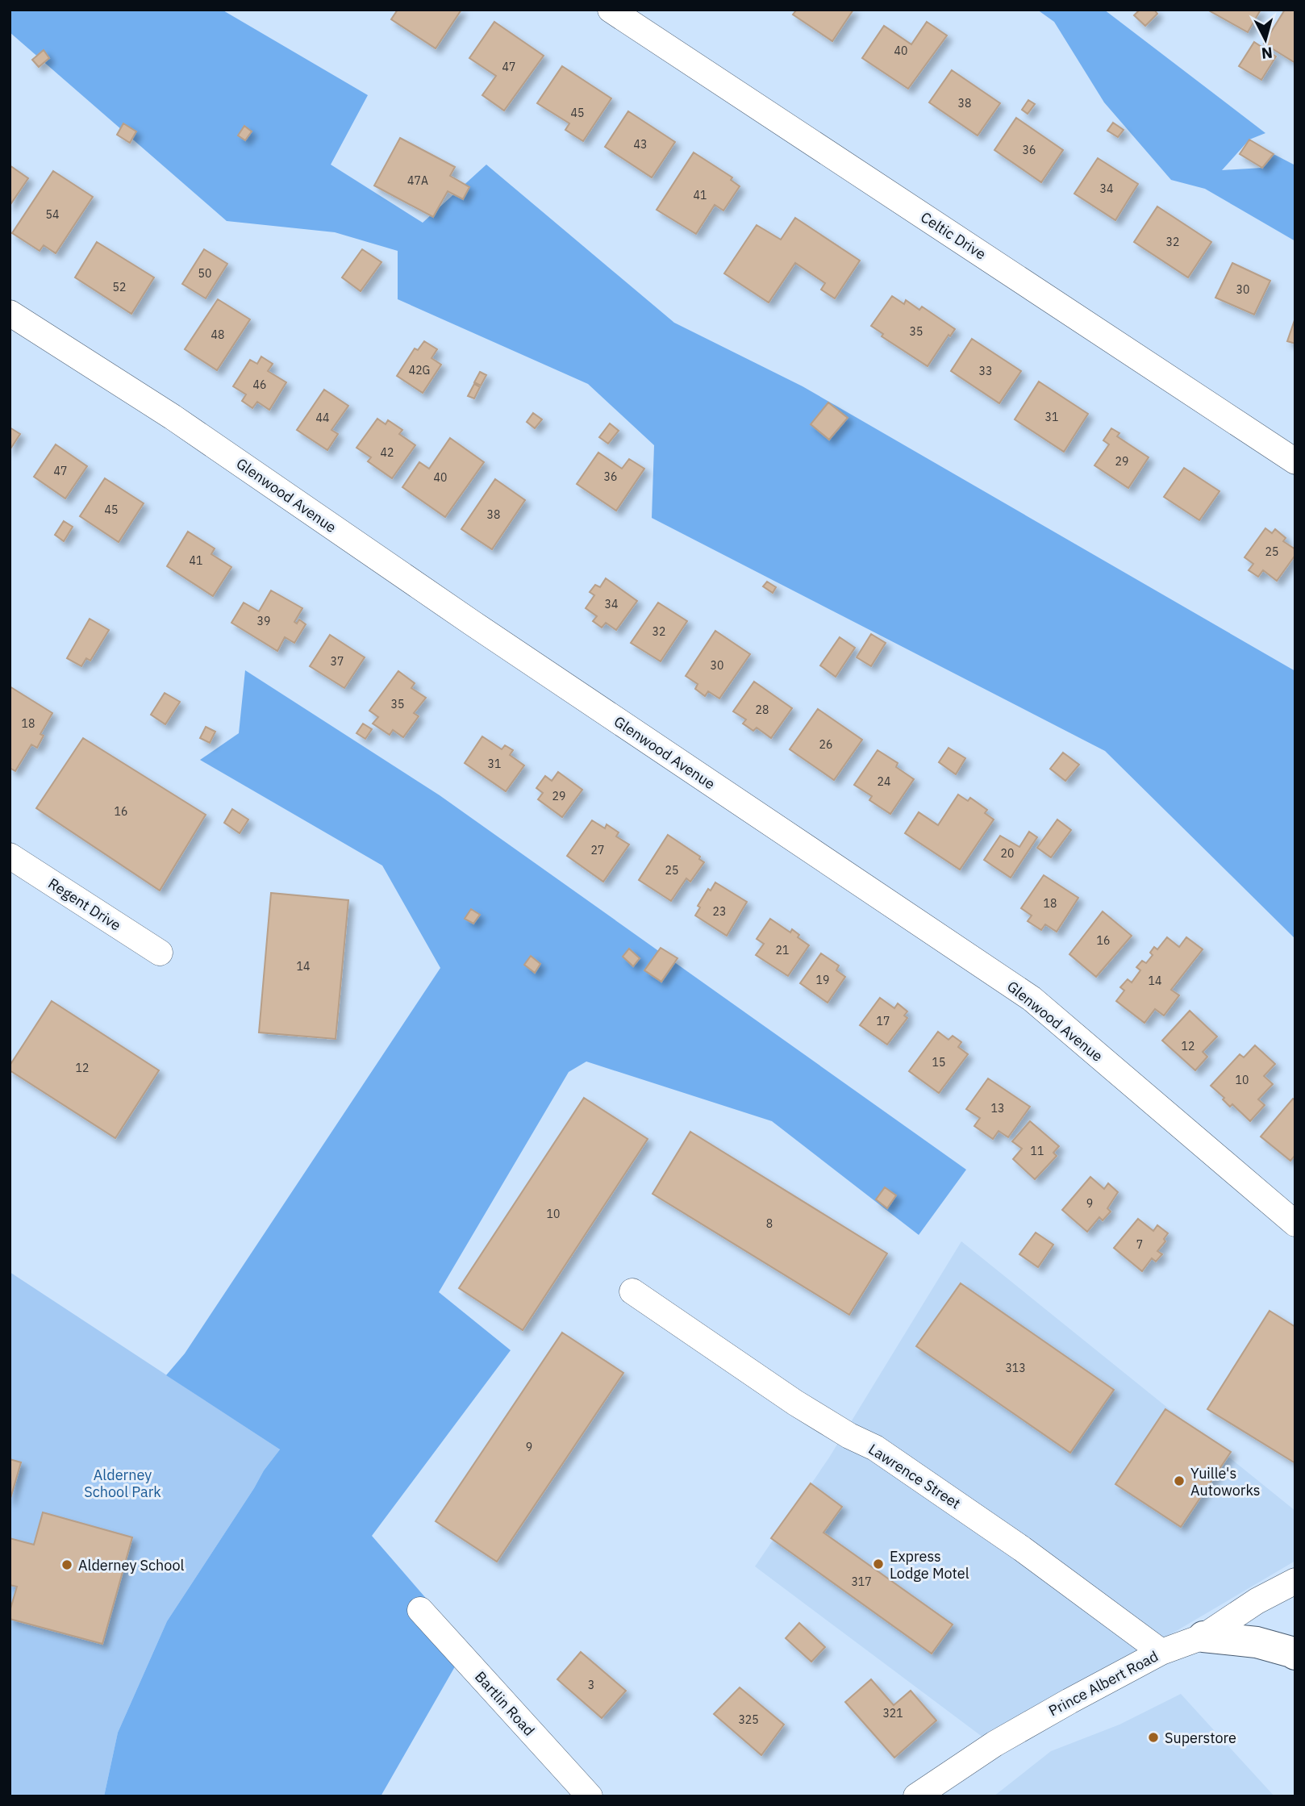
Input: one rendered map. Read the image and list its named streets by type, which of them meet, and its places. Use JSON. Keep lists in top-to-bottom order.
{
  "streets": {
    "street": [
      "Celtic Drive",
      "Glenwood Avenue",
      "Regent Drive",
      "Lawrence Street",
      "Prince Albert Road",
      "Bartlin Road"
    ]
  },
  "crossings": [
    ["Lawrence Street", "Prince Albert Road"]
  ],
  "parks": ["Alderney School Park"],
  "places": [
    "Yuille's Autoworks",
    "Express Lodge Motel",
    "Alderney School",
    "Superstore"
  ],
  "house_numbers": [
    "40",
    "47",
    "38",
    "45",
    "43",
    "36",
    "47A",
    "34",
    "41",
    "54",
    "32",
    "50",
    "52",
    "30",
    "35",
    "48",
    "42G",
    "33",
    "46",
    "31",
    "44",
    "42",
    "29",
    "47",
    "36",
    "40",
    "45",
    "38",
    "25",
    "41",
    "34",
    "39",
    "32",
    "37",
    "30",
    "35",
    "28",
    "18",
    "26",
    "31",
    "24",
    "29",
    "16",
    "27",
    "20",
    "25",
    "18",
    "23",
    "16",
    "21",
    "14",
    "19",
    "14",
    "17",
    "12",
    "15",
    "12",
    "10",
    "13",
    "11",
    "9",
    "10",
    "8",
    "7",
    "313",
    "9",
    "317",
    "3",
    "321",
    "325"
  ],
  "north": "bottom"
}
